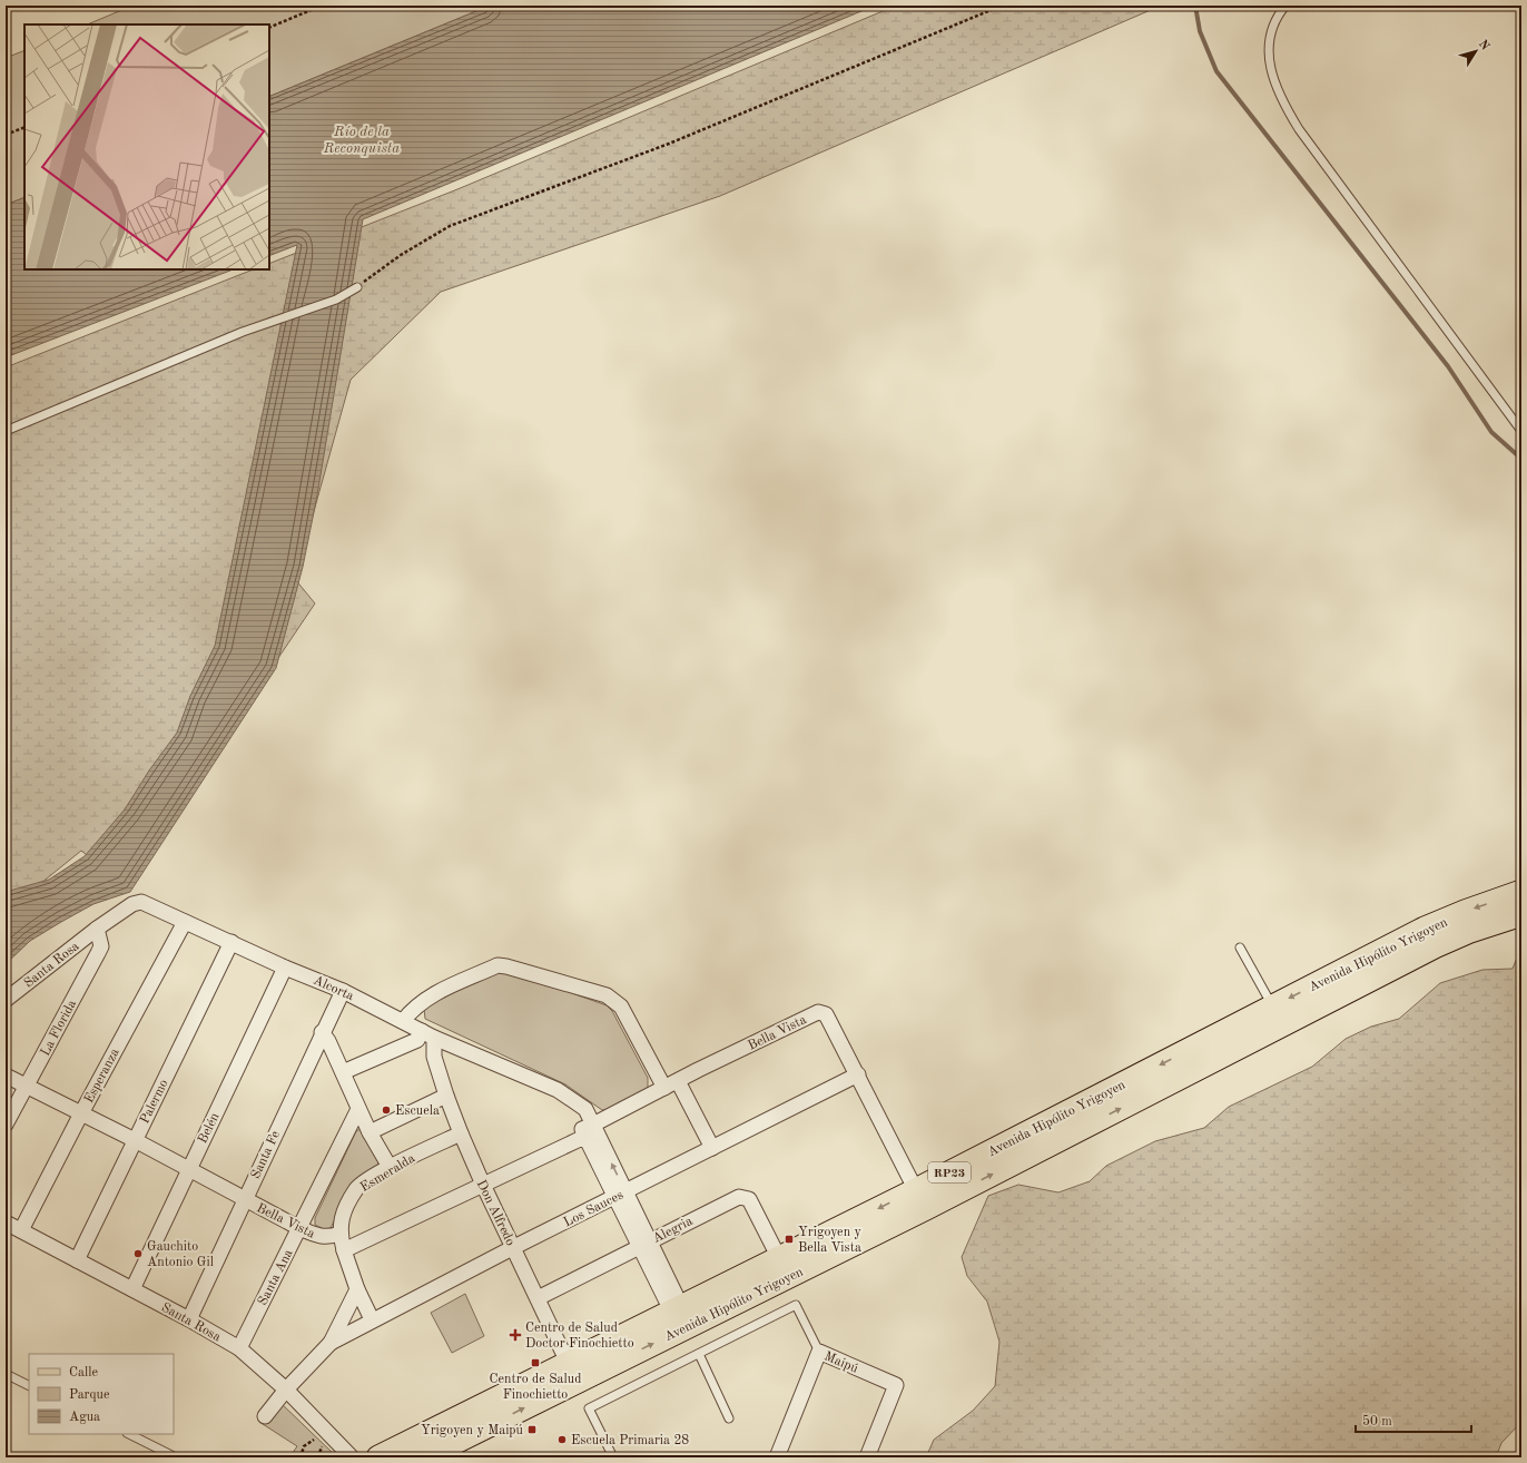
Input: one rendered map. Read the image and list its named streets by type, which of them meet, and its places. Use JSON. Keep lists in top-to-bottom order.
{
  "streets": {
    "main road": ["Avenida Hipólito Yrigoyen", "RP23"],
    "street": [
      "Santa Rosa",
      "Alcorta",
      "La Florida",
      "Bella Vista",
      "Esperanza",
      "Palermo",
      "Belén",
      "Santa Fe",
      "Esmeralda",
      "Los Sauces",
      "Don Alfredo",
      "Alegria",
      "Santa Ana",
      "Maipú"
    ]
  },
  "crossings": [
    ["Avenida Hipólito Yrigoyen", "Alcorta"],
    ["Avenida Hipólito Yrigoyen", "Bella Vista"],
    ["Avenida Hipólito Yrigoyen", "Don Alfredo"],
    ["Avenida Hipólito Yrigoyen", "Alegria"],
    ["Santa Rosa", "Alcorta"],
    ["Santa Rosa", "La Florida"],
    ["Santa Rosa", "Esperanza"],
    ["Santa Rosa", "Palermo"],
    ["Santa Rosa", "Belén"],
    ["Santa Rosa", "Santa Fe"],
    ["Santa Rosa", "Los Sauces"],
    ["Santa Rosa", "Santa Ana"],
    ["Alcorta", "La Florida"],
    ["Alcorta", "Bella Vista"],
    ["Alcorta", "Esperanza"],
    ["Alcorta", "Palermo"],
    ["Alcorta", "Belén"],
    ["Alcorta", "Santa Fe"],
    ["Alcorta", "Los Sauces"],
    ["Alcorta", "Don Alfredo"],
    ["Alcorta", "Alegria"],
    ["La Florida", "Bella Vista"],
    ["Bella Vista", "Esperanza"],
    ["Bella Vista", "Palermo"],
    ["Bella Vista", "Belén"],
    ["Bella Vista", "Santa Fe"],
    ["Bella Vista", "Esmeralda"],
    ["Bella Vista", "Los Sauces"],
    ["Bella Vista", "Don Alfredo"],
    ["Bella Vista", "Santa Ana"],
    ["Esmeralda", "Don Alfredo"],
    ["Los Sauces", "Don Alfredo"],
    ["Don Alfredo", "Alegria"]
  ],
  "water": ["Río de la Reconquista"],
  "places": {
    "other": ["Escuela", "Gauchito Antonio Gil", "Escuela Primaria 28"],
    "transit": ["Yrigoyen y Bella Vista", "Centro de Salud Finochietto", "Yrigoyen y Maipú"],
    "health": ["Centro de Salud Doctor Finochietto"]
  },
  "legend": ["Calle", "Parque", "Agua"],
  "scale_bar": "50 m",
  "north": "top right"
}
